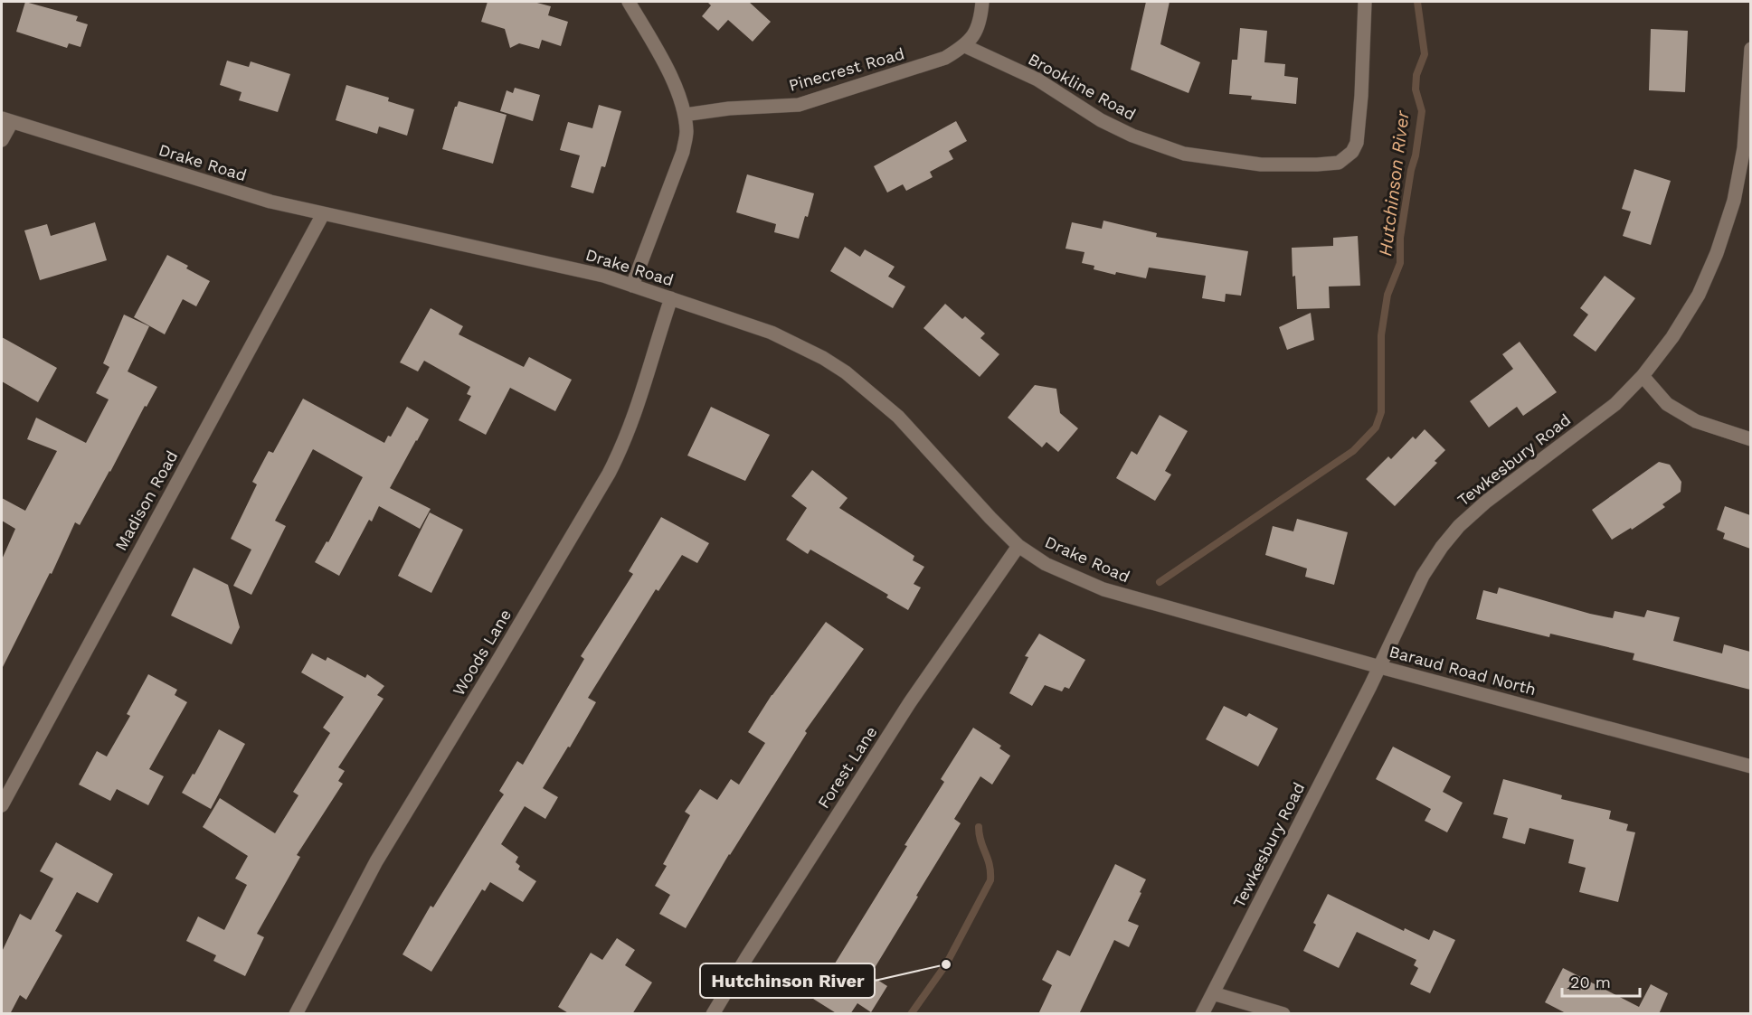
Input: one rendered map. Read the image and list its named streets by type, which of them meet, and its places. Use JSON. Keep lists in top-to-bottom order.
{
  "streets": {
    "street": [
      "Pinecrest Road",
      "Brookline Road",
      "Drake Road",
      "Tewkesbury Road",
      "Madison Road",
      "Woods Lane",
      "Baraud Road North",
      "Forest Lane"
    ]
  },
  "crossings": [
    ["Pinecrest Road", "Brookline Road"],
    ["Drake Road", "Madison Road"],
    ["Drake Road", "Woods Lane"],
    ["Drake Road", "Baraud Road North"],
    ["Drake Road", "Forest Lane"],
    ["Tewkesbury Road", "Baraud Road North"]
  ],
  "water": ["Hutchinson River"],
  "places": ["Hutchinson River"],
  "scale_bar": "20 m"
}
